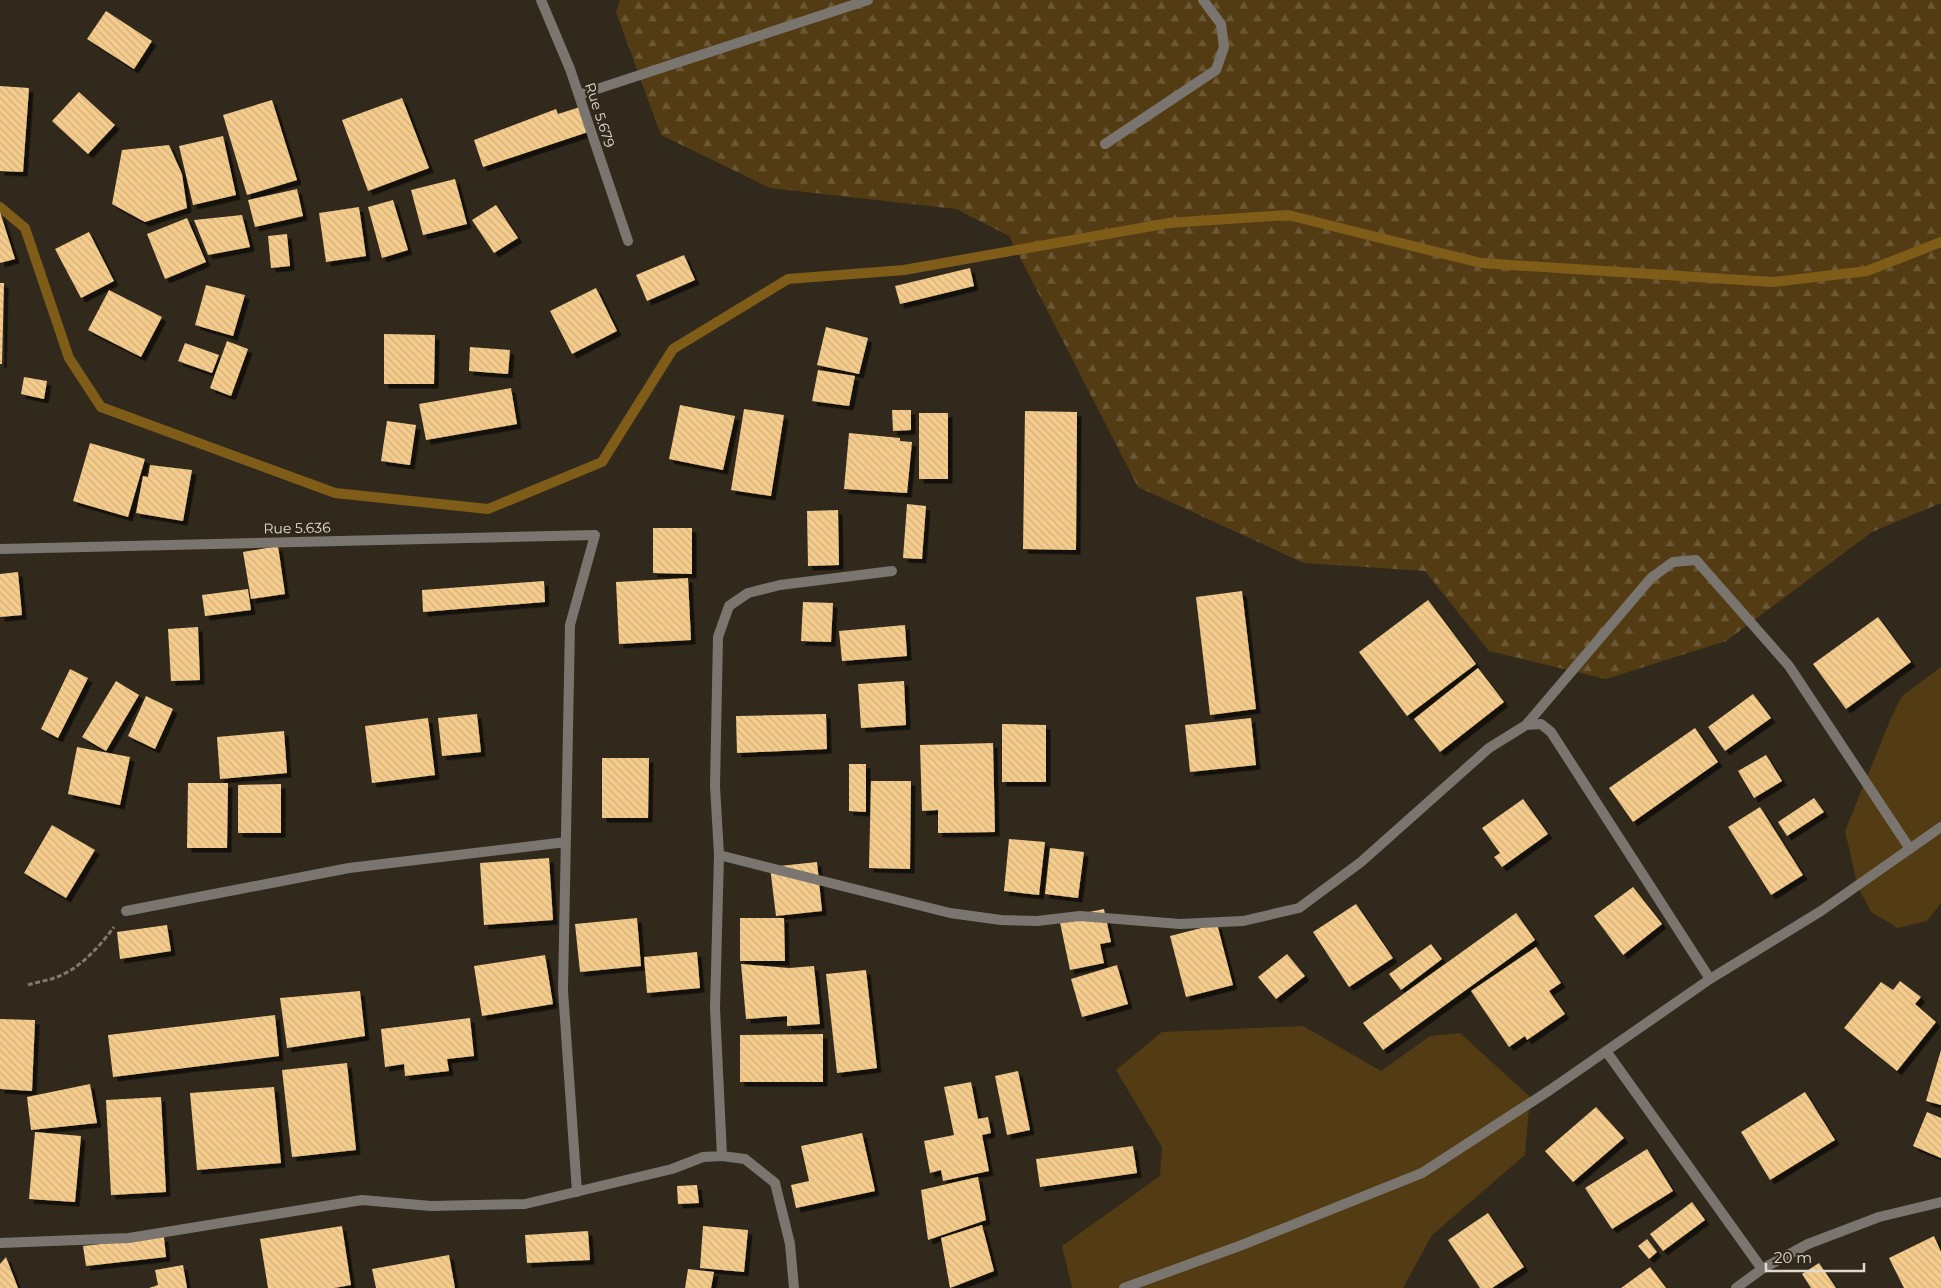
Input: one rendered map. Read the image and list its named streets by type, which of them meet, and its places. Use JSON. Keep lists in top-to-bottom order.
{
  "streets": {
    "street": ["Rue 5.679", "Rue 5.636"]
  },
  "scale_bar": "20 m"
}
